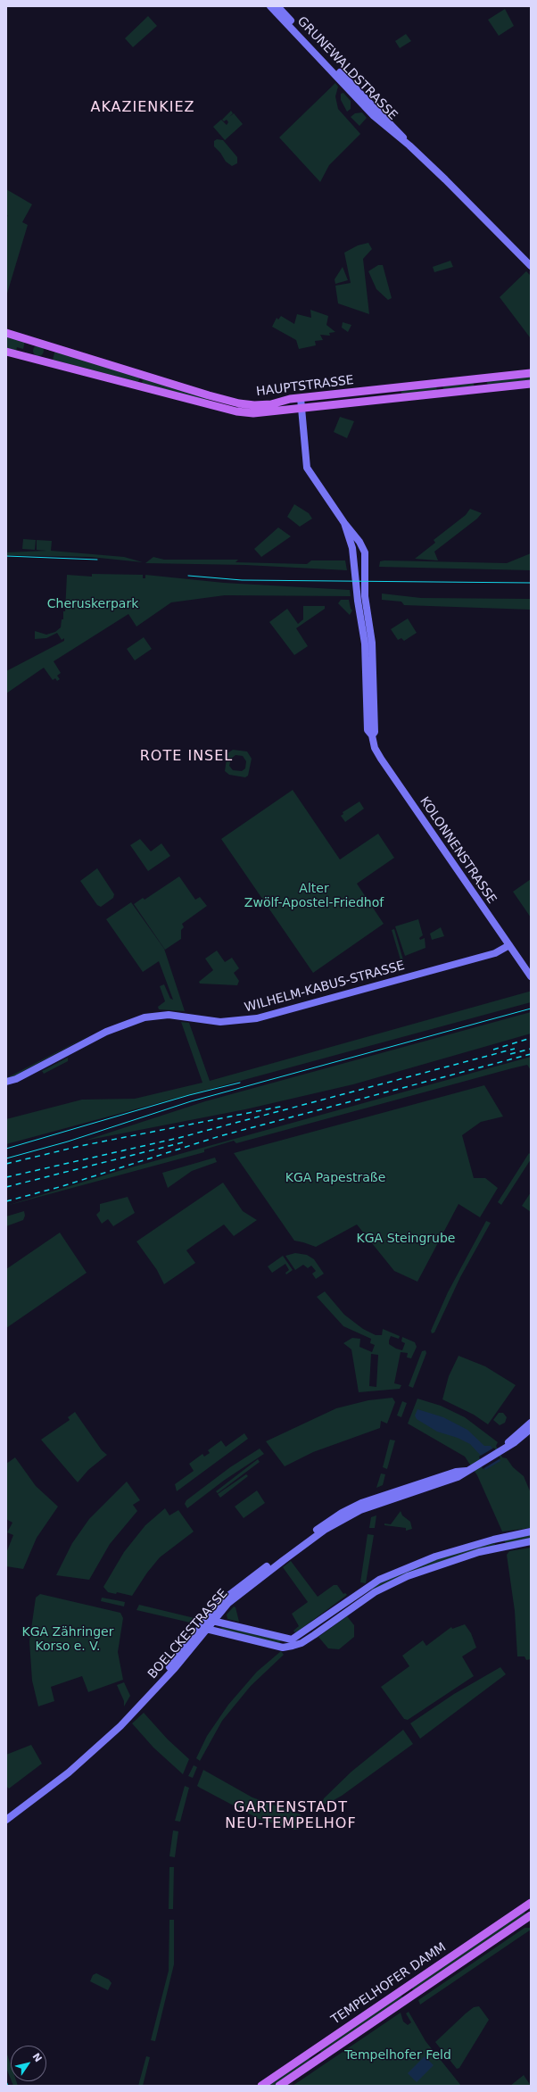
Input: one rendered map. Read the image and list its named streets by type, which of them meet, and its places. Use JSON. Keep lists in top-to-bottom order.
{
  "streets": {
    "main road": [
      "GRUNEWALDSTRASSE",
      "HAUPTSTRASSE",
      "KOLONNENSTRASSE",
      "WILHELM-KABUS-STRASSE",
      "BOELCKESTRASSE",
      "TEMPELHOFER DAMM"
    ]
  },
  "crossings": [
    ["HAUPTSTRASSE", "KOLONNENSTRASSE"],
    ["KOLONNENSTRASSE", "WILHELM-KABUS-STRASSE"]
  ],
  "districts": ["AKAZIENKIEZ", "ROTE INSEL", "GARTENSTADT NEU-TEMPELHOF"],
  "parks": [
    "Cheruskerpark",
    "Alter Zwölf-Apostel-Friedhof",
    "KGA Papestraße",
    "KGA Steingrube",
    "KGA Zähringer Korso e. V.",
    "Tempelhofer Feld"
  ],
  "north": "top right"
}
